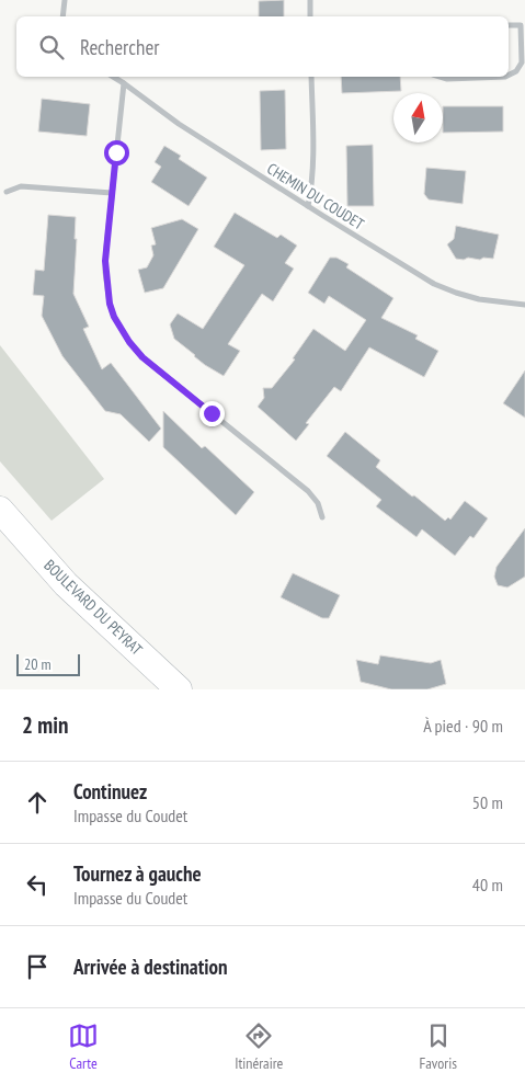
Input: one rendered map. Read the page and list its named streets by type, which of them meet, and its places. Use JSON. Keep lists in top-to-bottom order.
{
  "streets": {
    "main road": ["BOULEVARD DU PEYRAT"],
    "street": ["CHEMIN DU COUDET"]
  },
  "scale_bar": "20 m",
  "north": "top",
  "page": {
    "search": "Rechercher",
    "scale": "20 m",
    "heading": ["2 min", "À pied · 90 m"],
    "list": [
      ["Continuez", "Impasse du Coudet", "50 m"],
      ["Tournez à gauche", "Impasse du Coudet", "40 m"],
      "Arrivée à destination"
    ],
    "nav": ["Carte", "Itinéraire", "Favoris"]
  }
}
